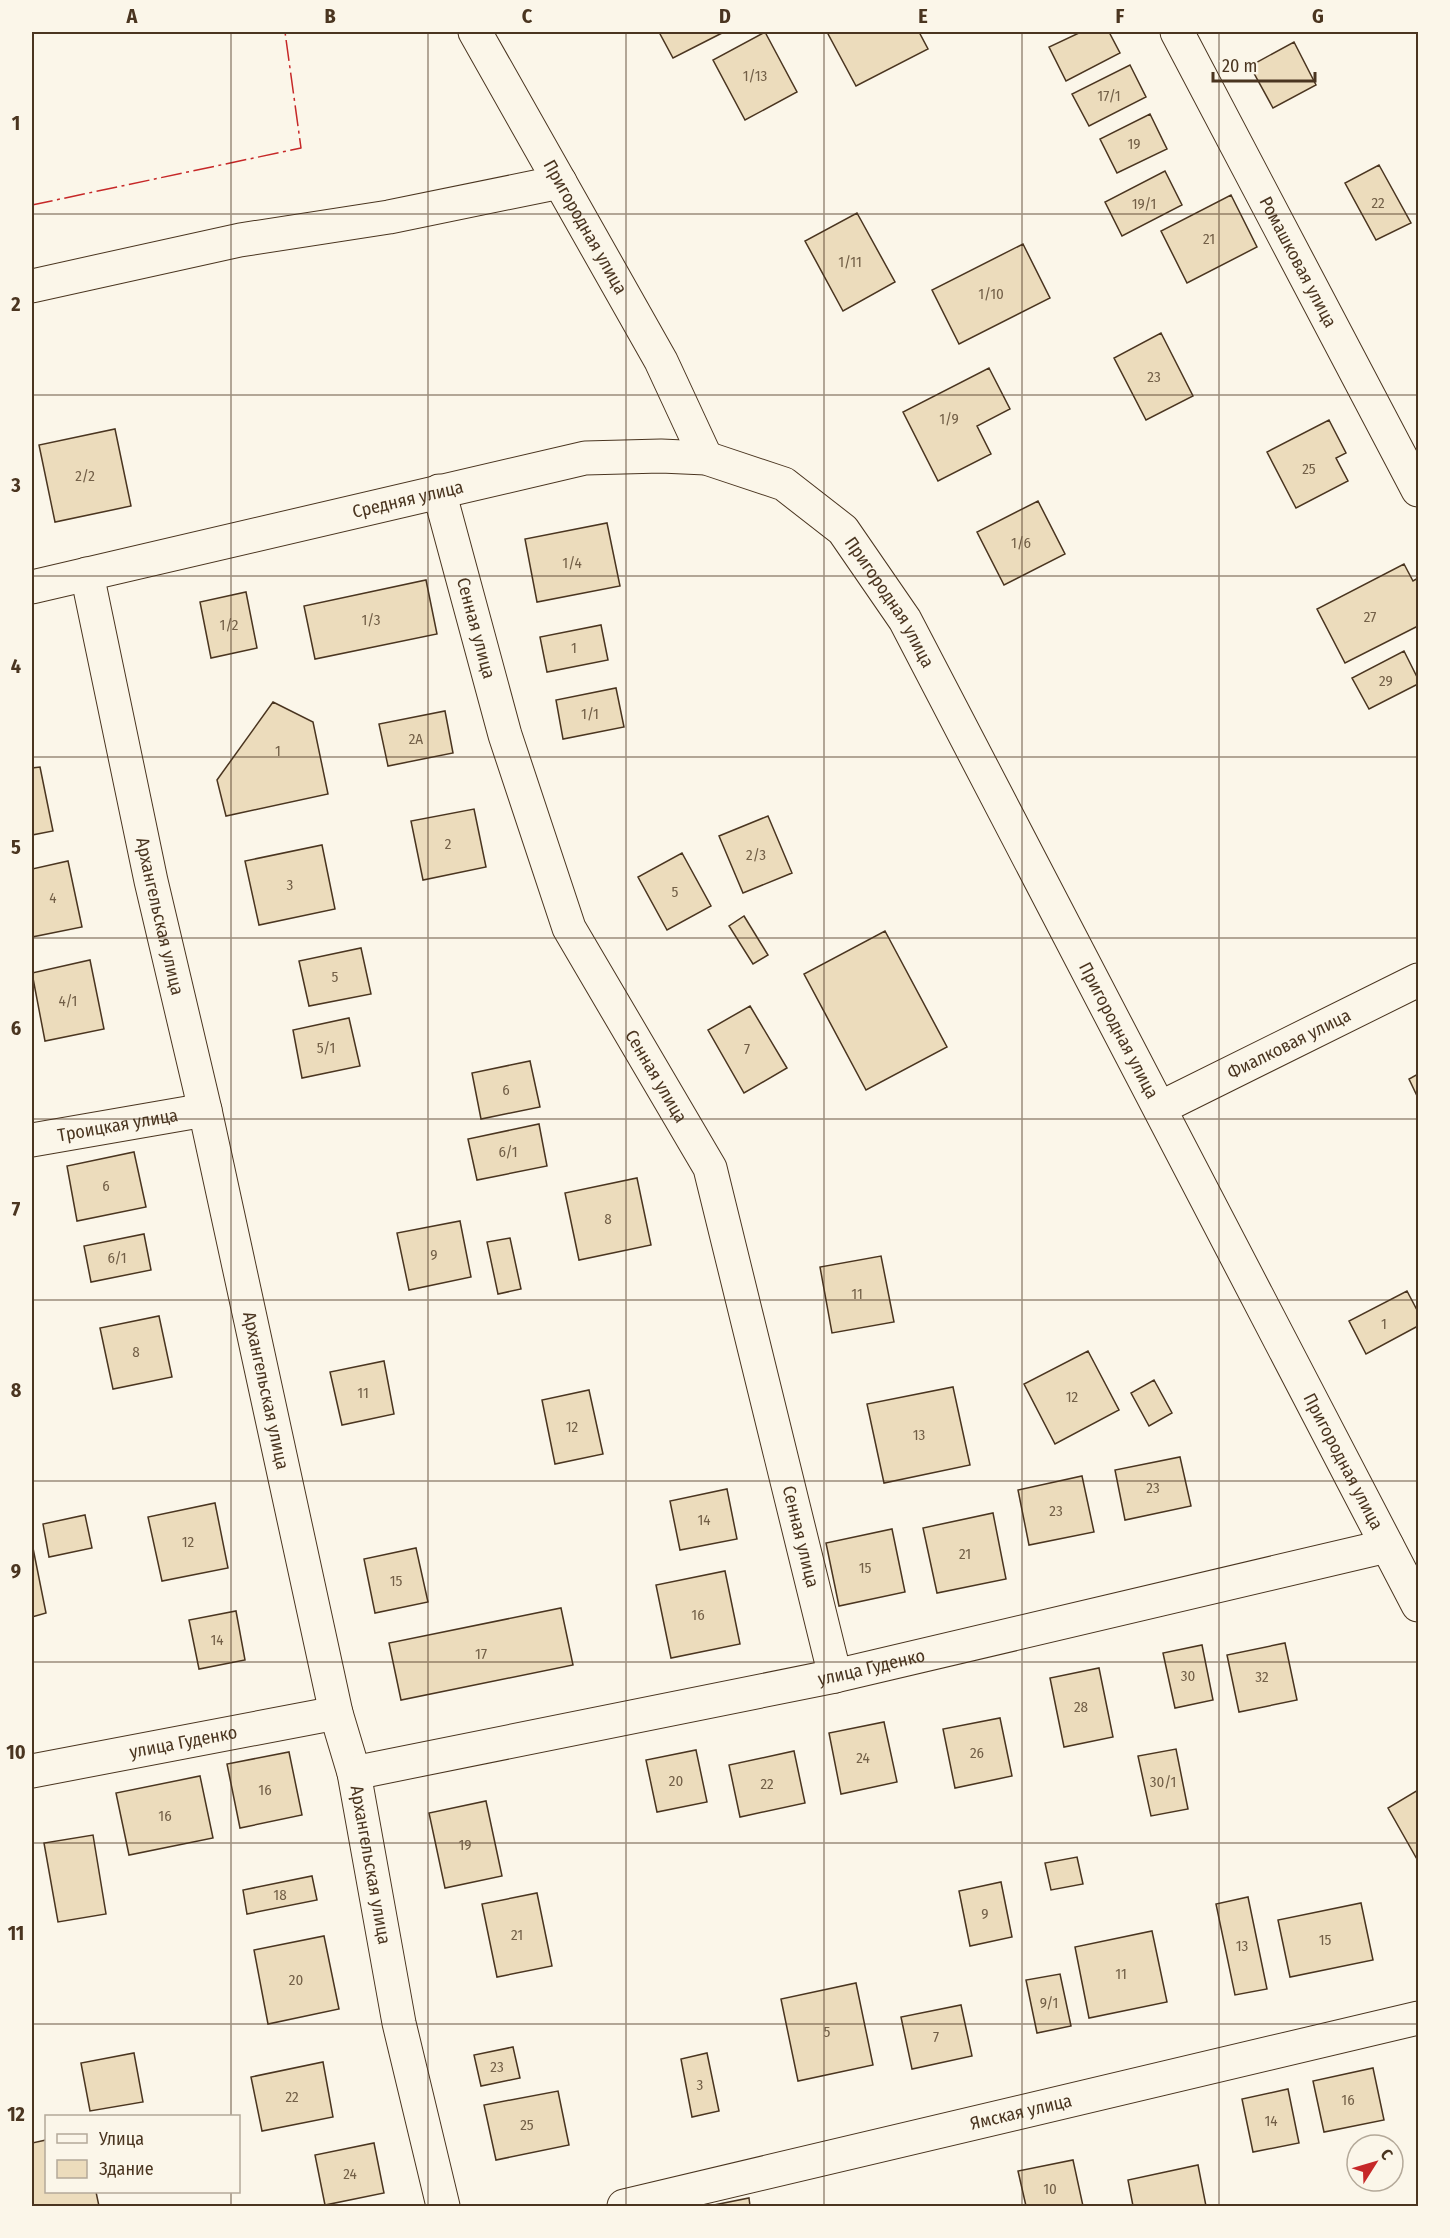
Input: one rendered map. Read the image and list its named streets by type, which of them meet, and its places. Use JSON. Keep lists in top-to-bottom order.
{
  "streets": {
    "street": [
      "Пригородная улица",
      "Ромашковая улица",
      "Средняя улица",
      "Сенная улица",
      "Архангельская улица",
      "Фиалковая улица",
      "Троицкая улица",
      "улица Гуденко",
      "Ямская улица"
    ]
  },
  "crossings": [
    ["Пригородная улица", "Средняя улица"],
    ["Пригородная улица", "Фиалковая улица"],
    ["Пригородная улица", "улица Гуденко"],
    ["Средняя улица", "Сенная улица"],
    ["Средняя улица", "Архангельская улица"],
    ["Сенная улица", "улица Гуденко"],
    ["Архангельская улица", "Троицкая улица"],
    ["Архангельская улица", "улица Гуденко"]
  ],
  "house_numbers": [
    "1/13",
    "17/1",
    "19",
    "22",
    "19/1",
    "21",
    "1/11",
    "1/10",
    "23",
    "1/9",
    "25",
    "2/2",
    "1/6",
    "1/4",
    "27",
    "1/3",
    "1/2",
    "1",
    "29",
    "1/1",
    "2А",
    "1",
    "2",
    "2/3",
    "3",
    "5",
    "4",
    "5",
    "4/1",
    "5/1",
    "7",
    "6",
    "6/1",
    "6",
    "8",
    "9",
    "6/1",
    "11",
    "1",
    "8",
    "11",
    "12",
    "12",
    "13",
    "23",
    "23",
    "14",
    "12",
    "21",
    "15",
    "15",
    "16",
    "14",
    "17",
    "30",
    "32",
    "28",
    "26",
    "24",
    "20",
    "30/1",
    "22",
    "16",
    "16",
    "19",
    "18",
    "9",
    "21",
    "15",
    "13",
    "11",
    "20",
    "9/1",
    "5",
    "7",
    "23",
    "3",
    "22",
    "16",
    "14",
    "25",
    "24",
    "10"
  ],
  "legend": ["Улица", "Здание"],
  "scale_bar": "20 m",
  "north": "top right",
  "grid": {
    "columns": [
      "A",
      "B",
      "C",
      "D",
      "E",
      "F",
      "G"
    ],
    "rows": [
      "1",
      "2",
      "3",
      "4",
      "5",
      "6",
      "7",
      "8",
      "9",
      "10",
      "11",
      "12"
    ]
  }
}
